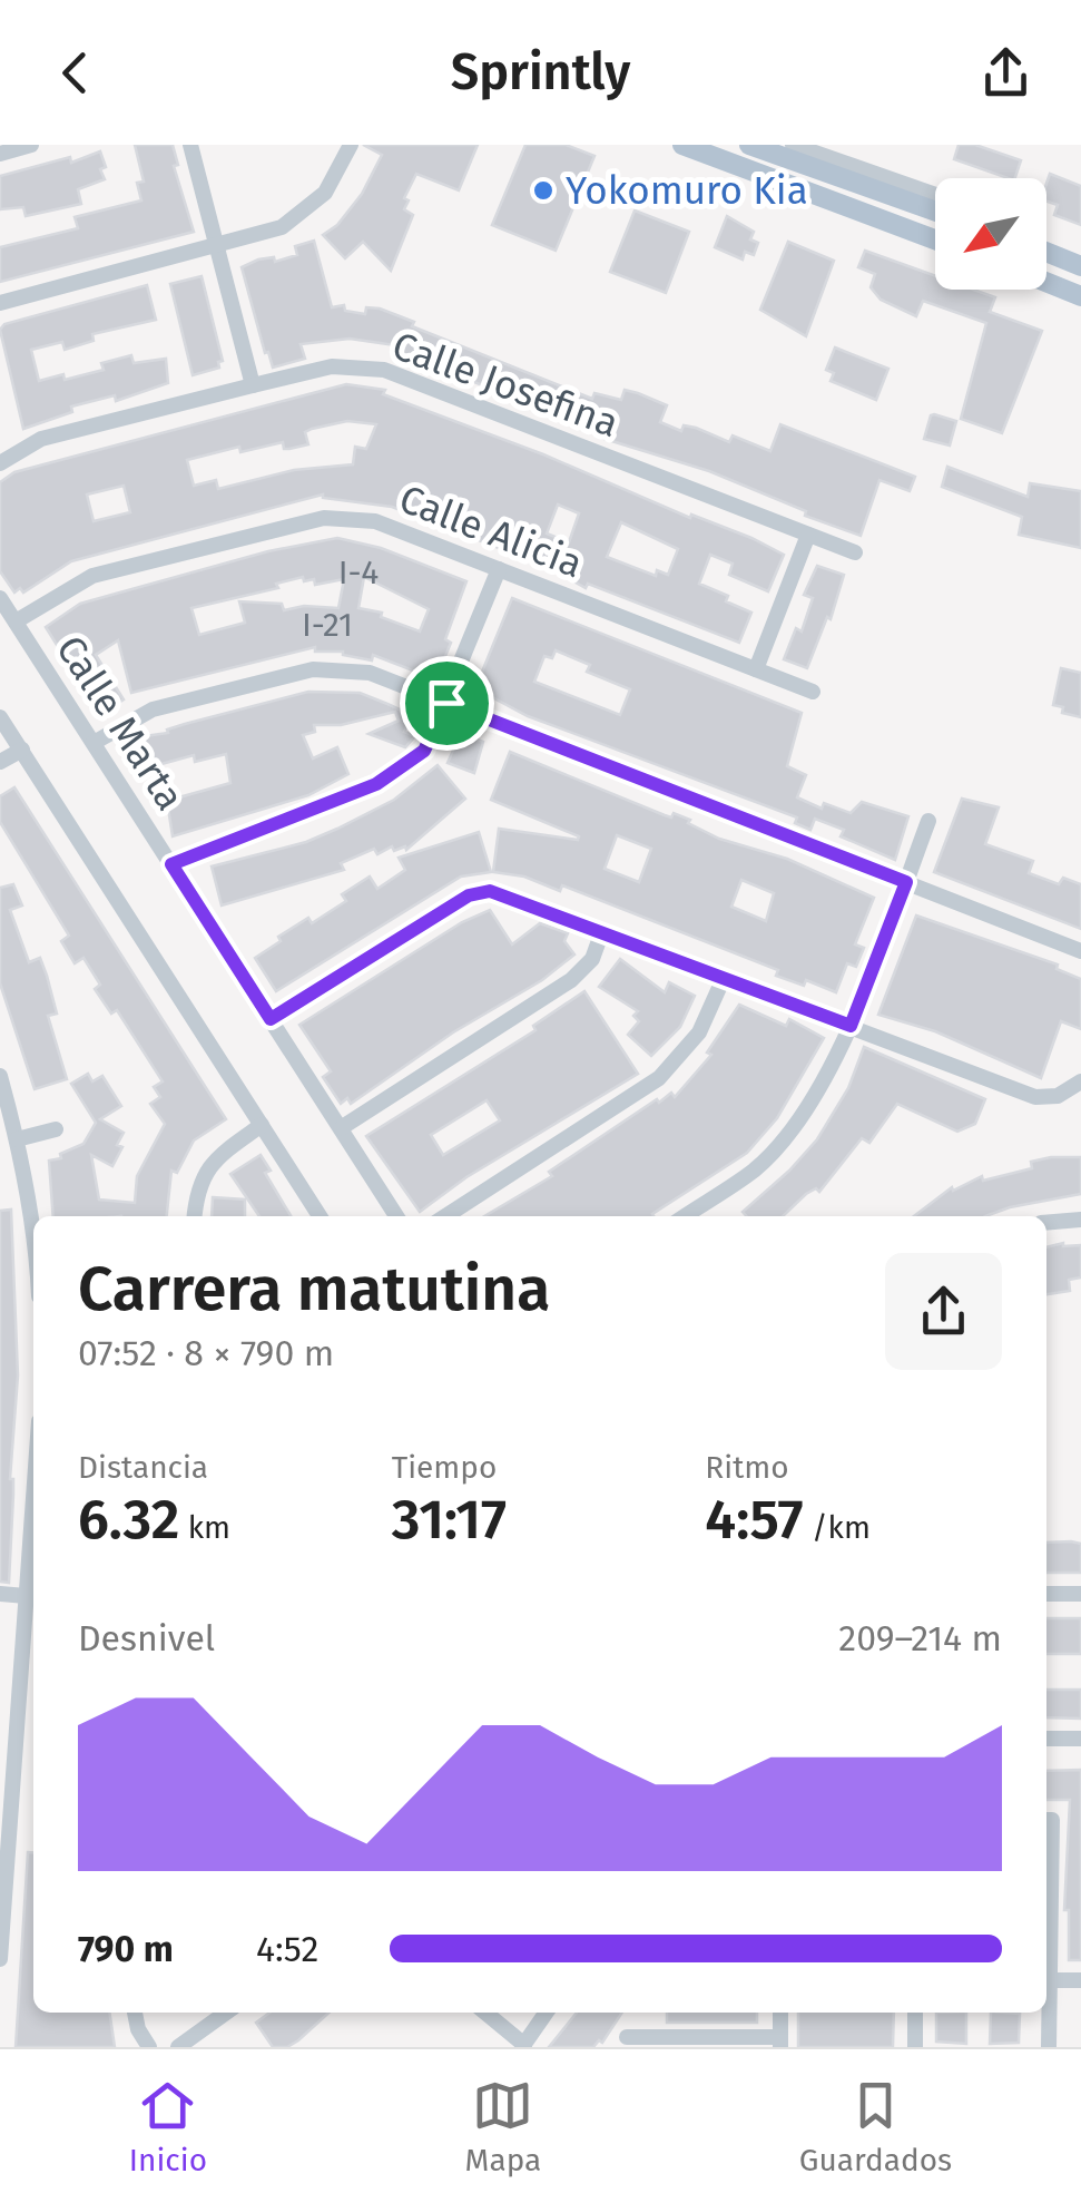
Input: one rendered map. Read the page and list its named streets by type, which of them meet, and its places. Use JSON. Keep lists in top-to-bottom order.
{
  "streets": {
    "street": ["Calle Josefina", "Calle Alicia", "Calle Marta"]
  },
  "crossings": [
    ["Calle Alicia", "Calle Marta"]
  ],
  "places": ["Yokomuro Kia"],
  "house_numbers": ["I-4", "I-21"],
  "north": "bottom left",
  "page": {
    "header": "Sprintly",
    "heading": ["Carrera matutina", "07:52 · 8 × 790 m"],
    "stats": [
      ["Distancia", "6.32 km"],
      ["Tiempo", "31:17"],
      ["Ritmo", "4:57 /km"]
    ],
    "chart": ["Desnivel", "209–214 m"],
    "list": [
      {
        "name": "790 m",
        "note": "4:52"
      }
    ],
    "tabs": ["Inicio", "Mapa", "Guardados"]
  }
}
